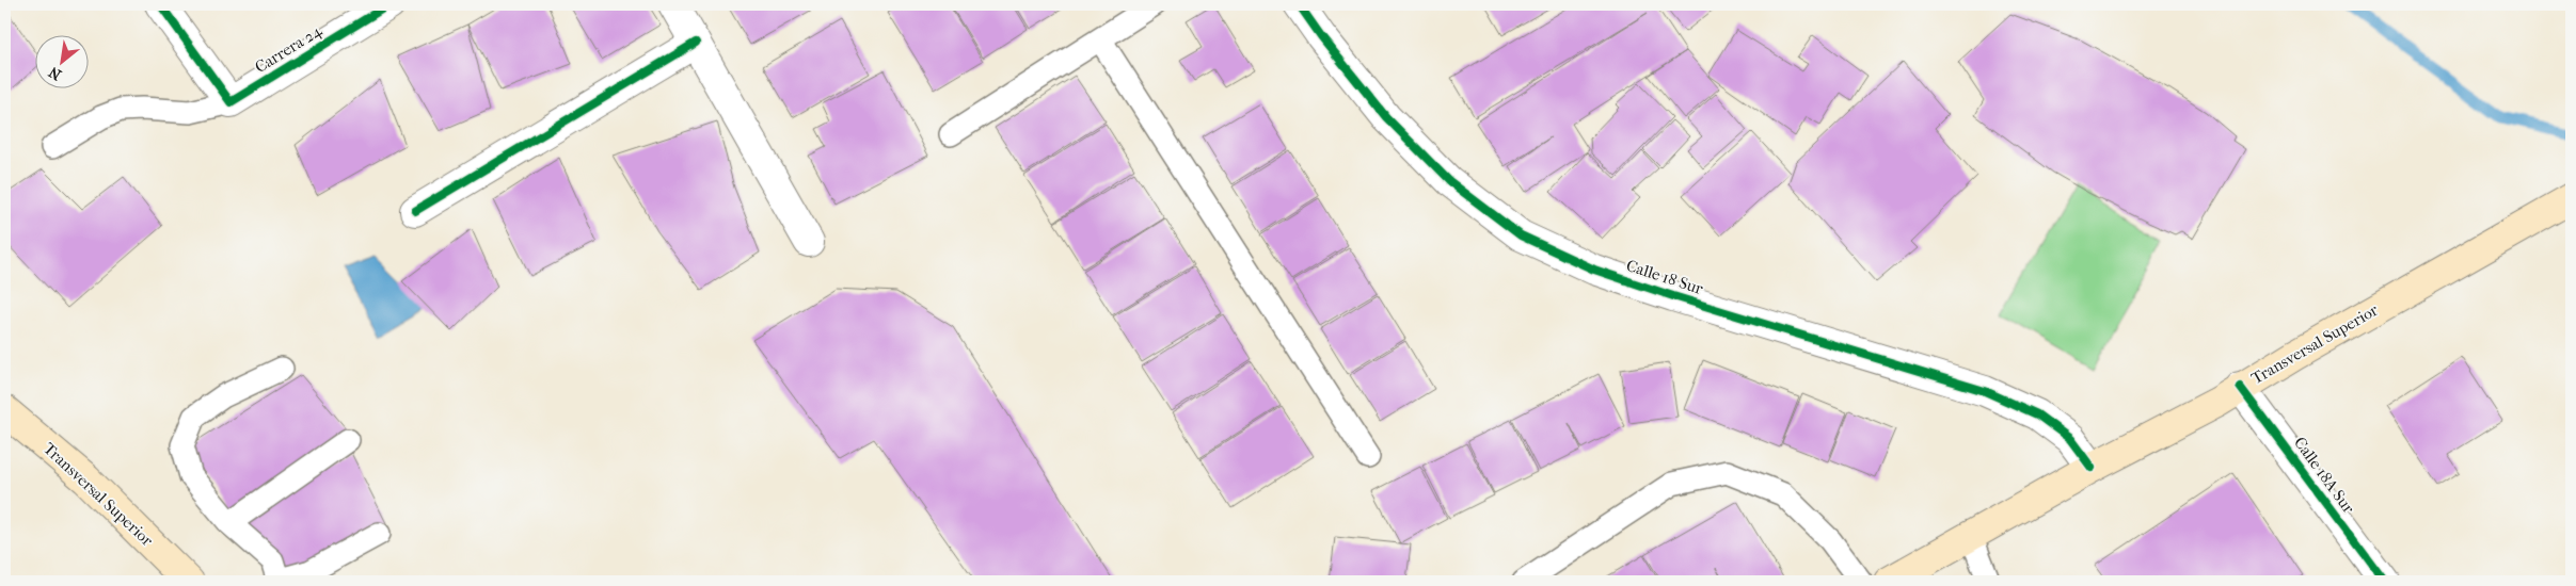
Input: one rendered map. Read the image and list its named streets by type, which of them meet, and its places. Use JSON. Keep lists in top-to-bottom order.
{
  "streets": {
    "main road": ["Transversal Superior"],
    "street": ["Carrera 24", "Calle 18 Sur", "Calle 18A Sur"]
  },
  "crossings": [
    ["Calle 18 Sur", "Transversal Superior"],
    ["Transversal Superior", "Calle 18A Sur"]
  ],
  "north": "bottom left"
}
